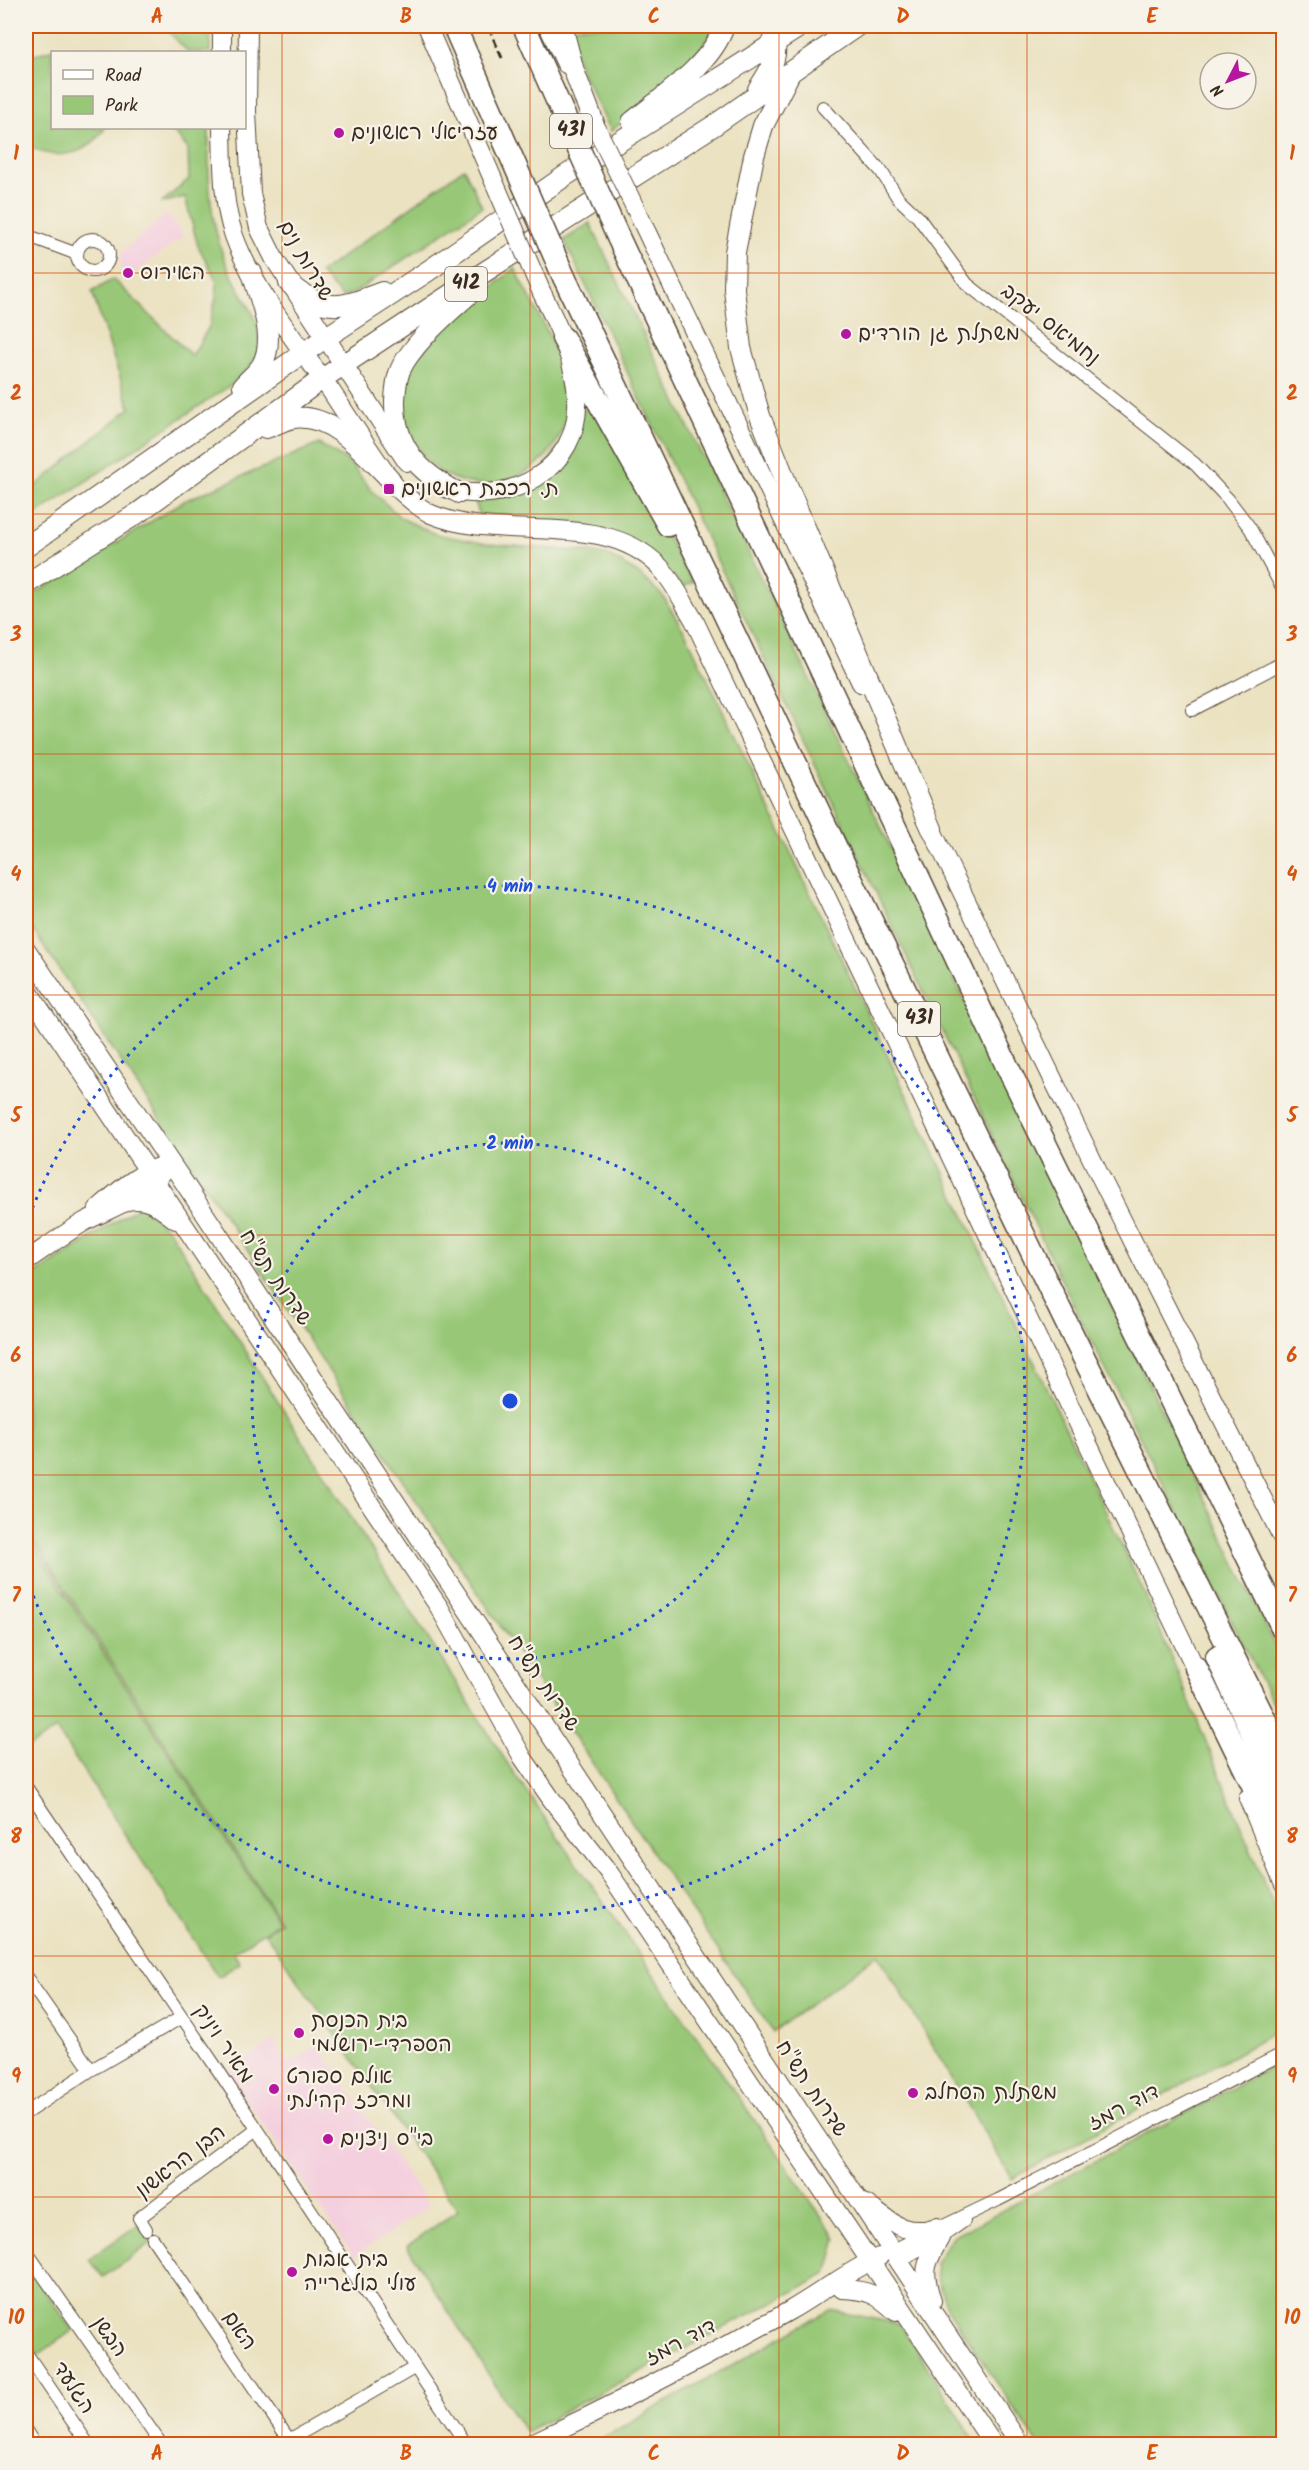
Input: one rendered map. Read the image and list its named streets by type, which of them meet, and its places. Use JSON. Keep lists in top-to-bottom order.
{
  "streets": {
    "highway": ["431"],
    "main road": [
      "שדרות נים",
      "412",
      "שדרות תש\"ח",
      "דוד רמז"
    ],
    "street": [
      "נחמיאס יעקב",
      "מאיר ויניק",
      "הבן הראשון",
      "האם",
      "הבשן",
      "הגלעד"
    ]
  },
  "crossings": [
    ["שדרות נים", "412"],
    ["שדרות תש\"ח", "דוד רמז"],
    ["מאיר ויניק", "הבן הראשון"],
    ["הבן הראשון", "האם"]
  ],
  "places": {
    "other": [
      "עזריאלי ראשונים",
      "האירוס",
      "משתלת גן הורדים",
      "בית הכנסת הספרדי-ירושלמי",
      "אולם ספורט ומרכז קהילתי",
      "משתלת הסחלב",
      "בי\"ס ניצנים",
      "בית אבות עולי בולגרייה"
    ],
    "transit": ["ת. רכבת ראשונים"]
  },
  "legend": ["Road", "Park"],
  "north": "bottom left",
  "grid": {
    "columns": [
      "A",
      "B",
      "C",
      "D",
      "E"
    ],
    "rows": [
      "1",
      "2",
      "3",
      "4",
      "5",
      "6",
      "7",
      "8",
      "9",
      "10"
    ]
  },
  "rings": ["4 min", "2 min"]
}
